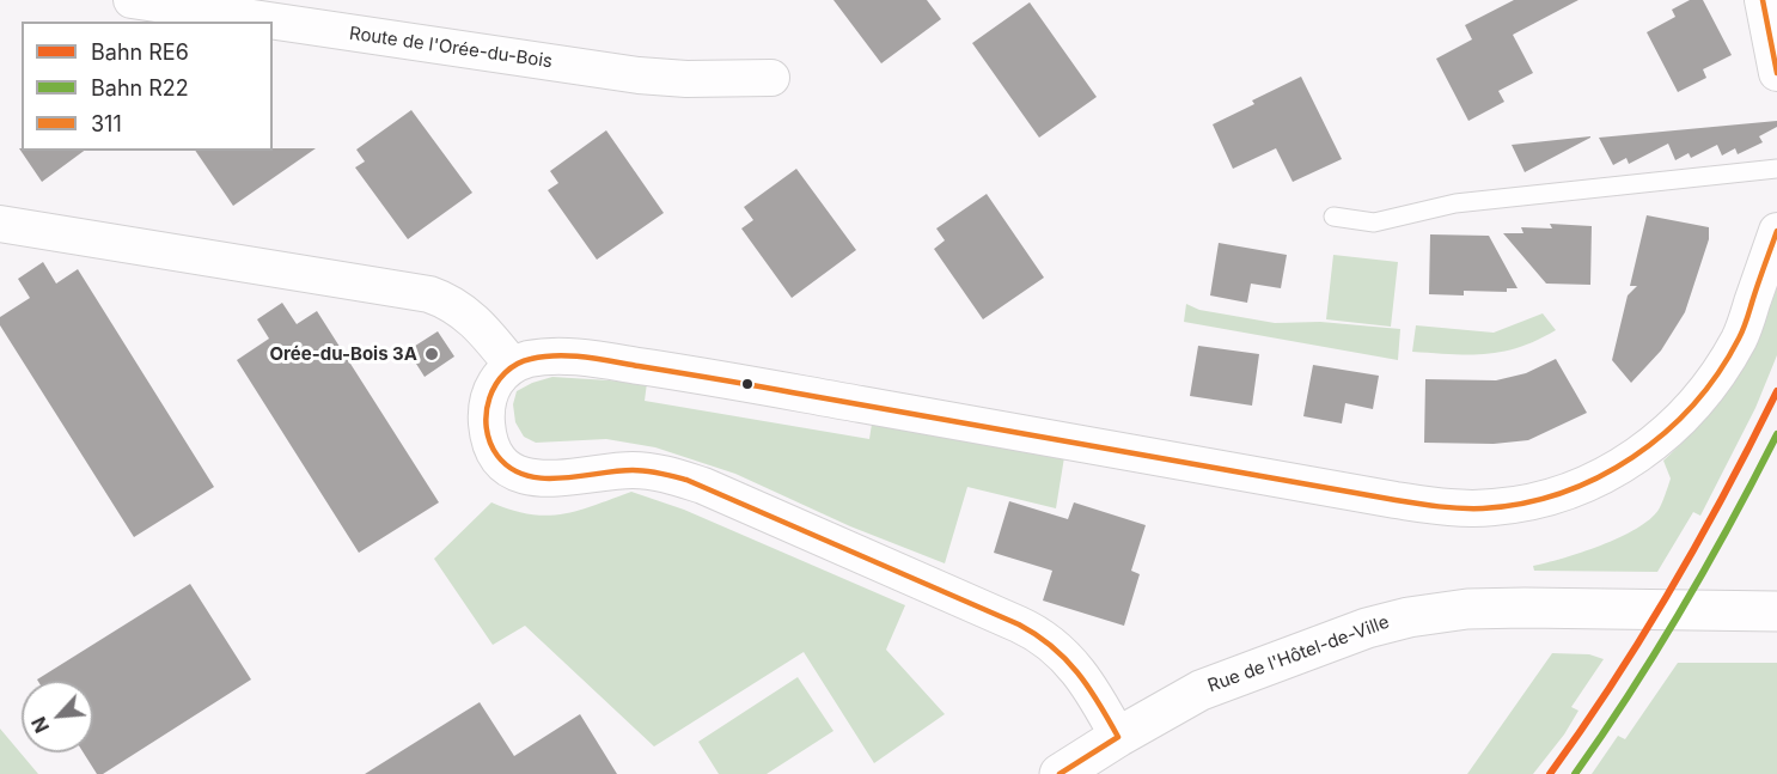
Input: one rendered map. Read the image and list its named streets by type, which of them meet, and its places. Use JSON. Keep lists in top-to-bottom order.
{
  "streets": {
    "main road": ["Rue de l'Hôtel-de-Ville"],
    "street": ["Route de l'Orée-du-Bois"]
  },
  "places": ["Orée-du-Bois 3A"],
  "lines": ["transit line 311", "rail line RE6", "rail line R22"],
  "legend": ["Bahn RE6", "Bahn R22", "311"],
  "north": "bottom left"
}
